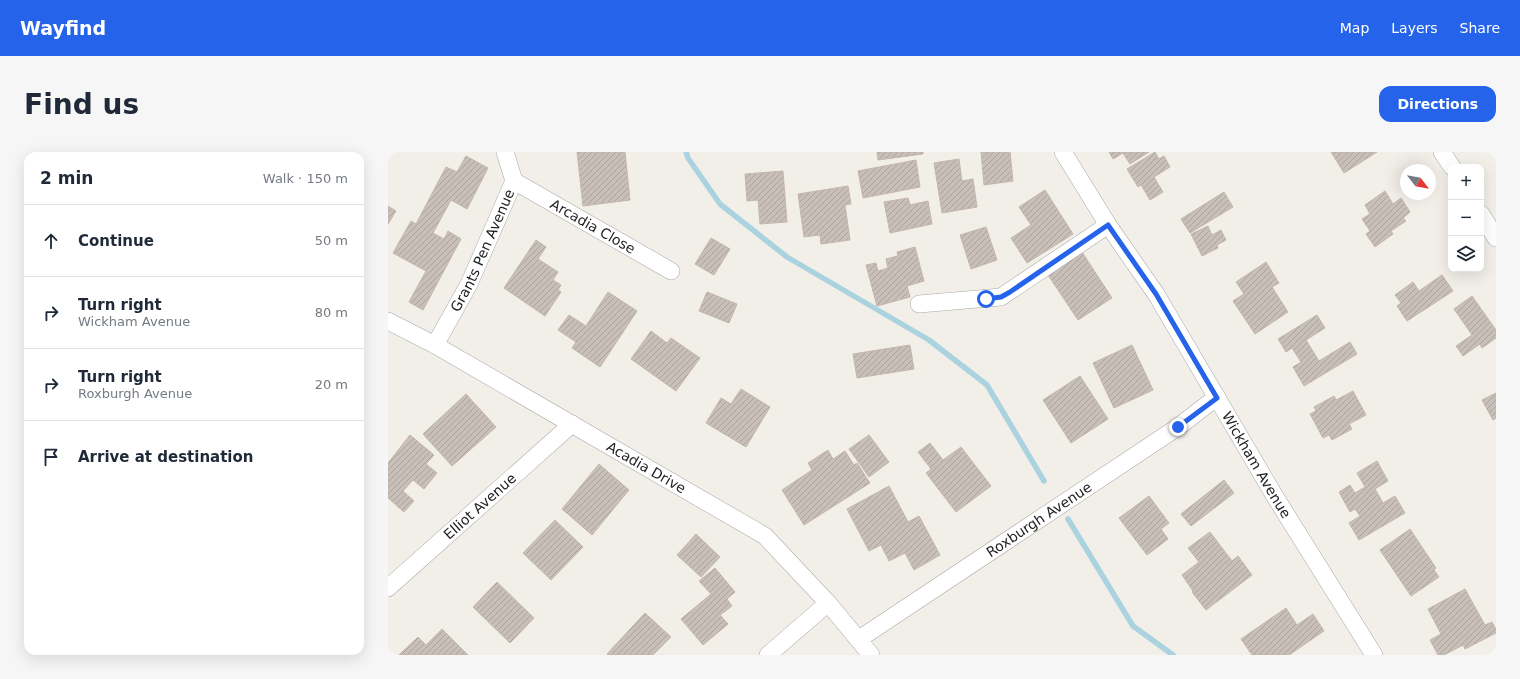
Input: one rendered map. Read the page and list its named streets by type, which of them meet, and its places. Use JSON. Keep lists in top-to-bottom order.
{
  "streets": {
    "street": [
      "Arcadia Close",
      "Grants Pen Avenue",
      "Wickham Avenue",
      "Acadia Drive",
      "Elliot Avenue",
      "Roxburgh Avenue"
    ]
  },
  "crossings": [
    ["Arcadia Close", "Grants Pen Avenue"],
    ["Grants Pen Avenue", "Acadia Drive"],
    ["Wickham Avenue", "Roxburgh Avenue"],
    ["Acadia Drive", "Elliot Avenue"],
    ["Acadia Drive", "Roxburgh Avenue"]
  ],
  "north": "bottom right",
  "page": {
    "header": "Wayfind",
    "nav": ["Map", "Layers", "Share"],
    "buttons": "Directions",
    "title": "Find us",
    "heading": ["2 min", "Walk · 150 m"],
    "map_buttons": ["+", "−"],
    "list": [
      ["Continue", "50 m"],
      ["Turn right", "Wickham Avenue", "80 m"],
      ["Turn right", "Roxburgh Avenue", "20 m"],
      "Arrive at destination"
    ]
  }
}
